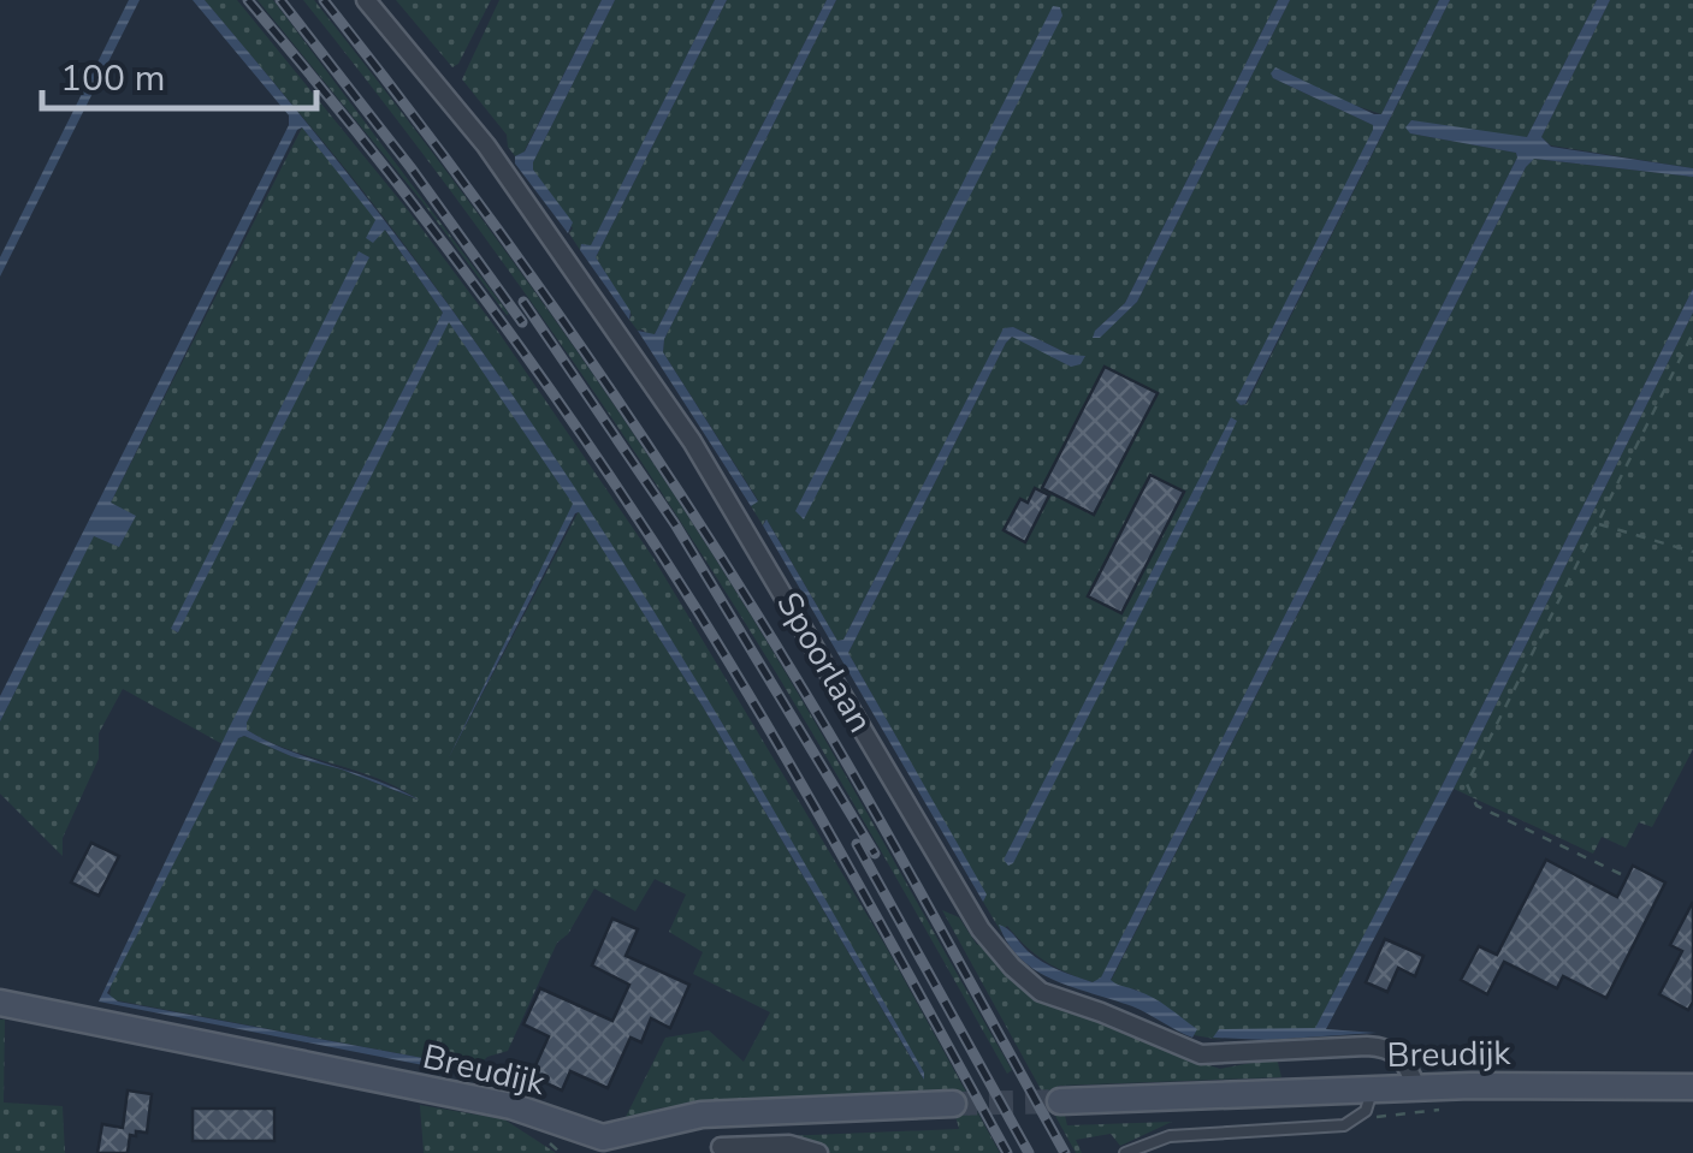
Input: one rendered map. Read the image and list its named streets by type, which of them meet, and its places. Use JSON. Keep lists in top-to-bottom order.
{
  "streets": {
    "street": ["Spoorlaan", "Breudijk"]
  },
  "crossings": [
    ["Spoorlaan", "Breudijk"]
  ],
  "scale_bar": "100 m"
}
